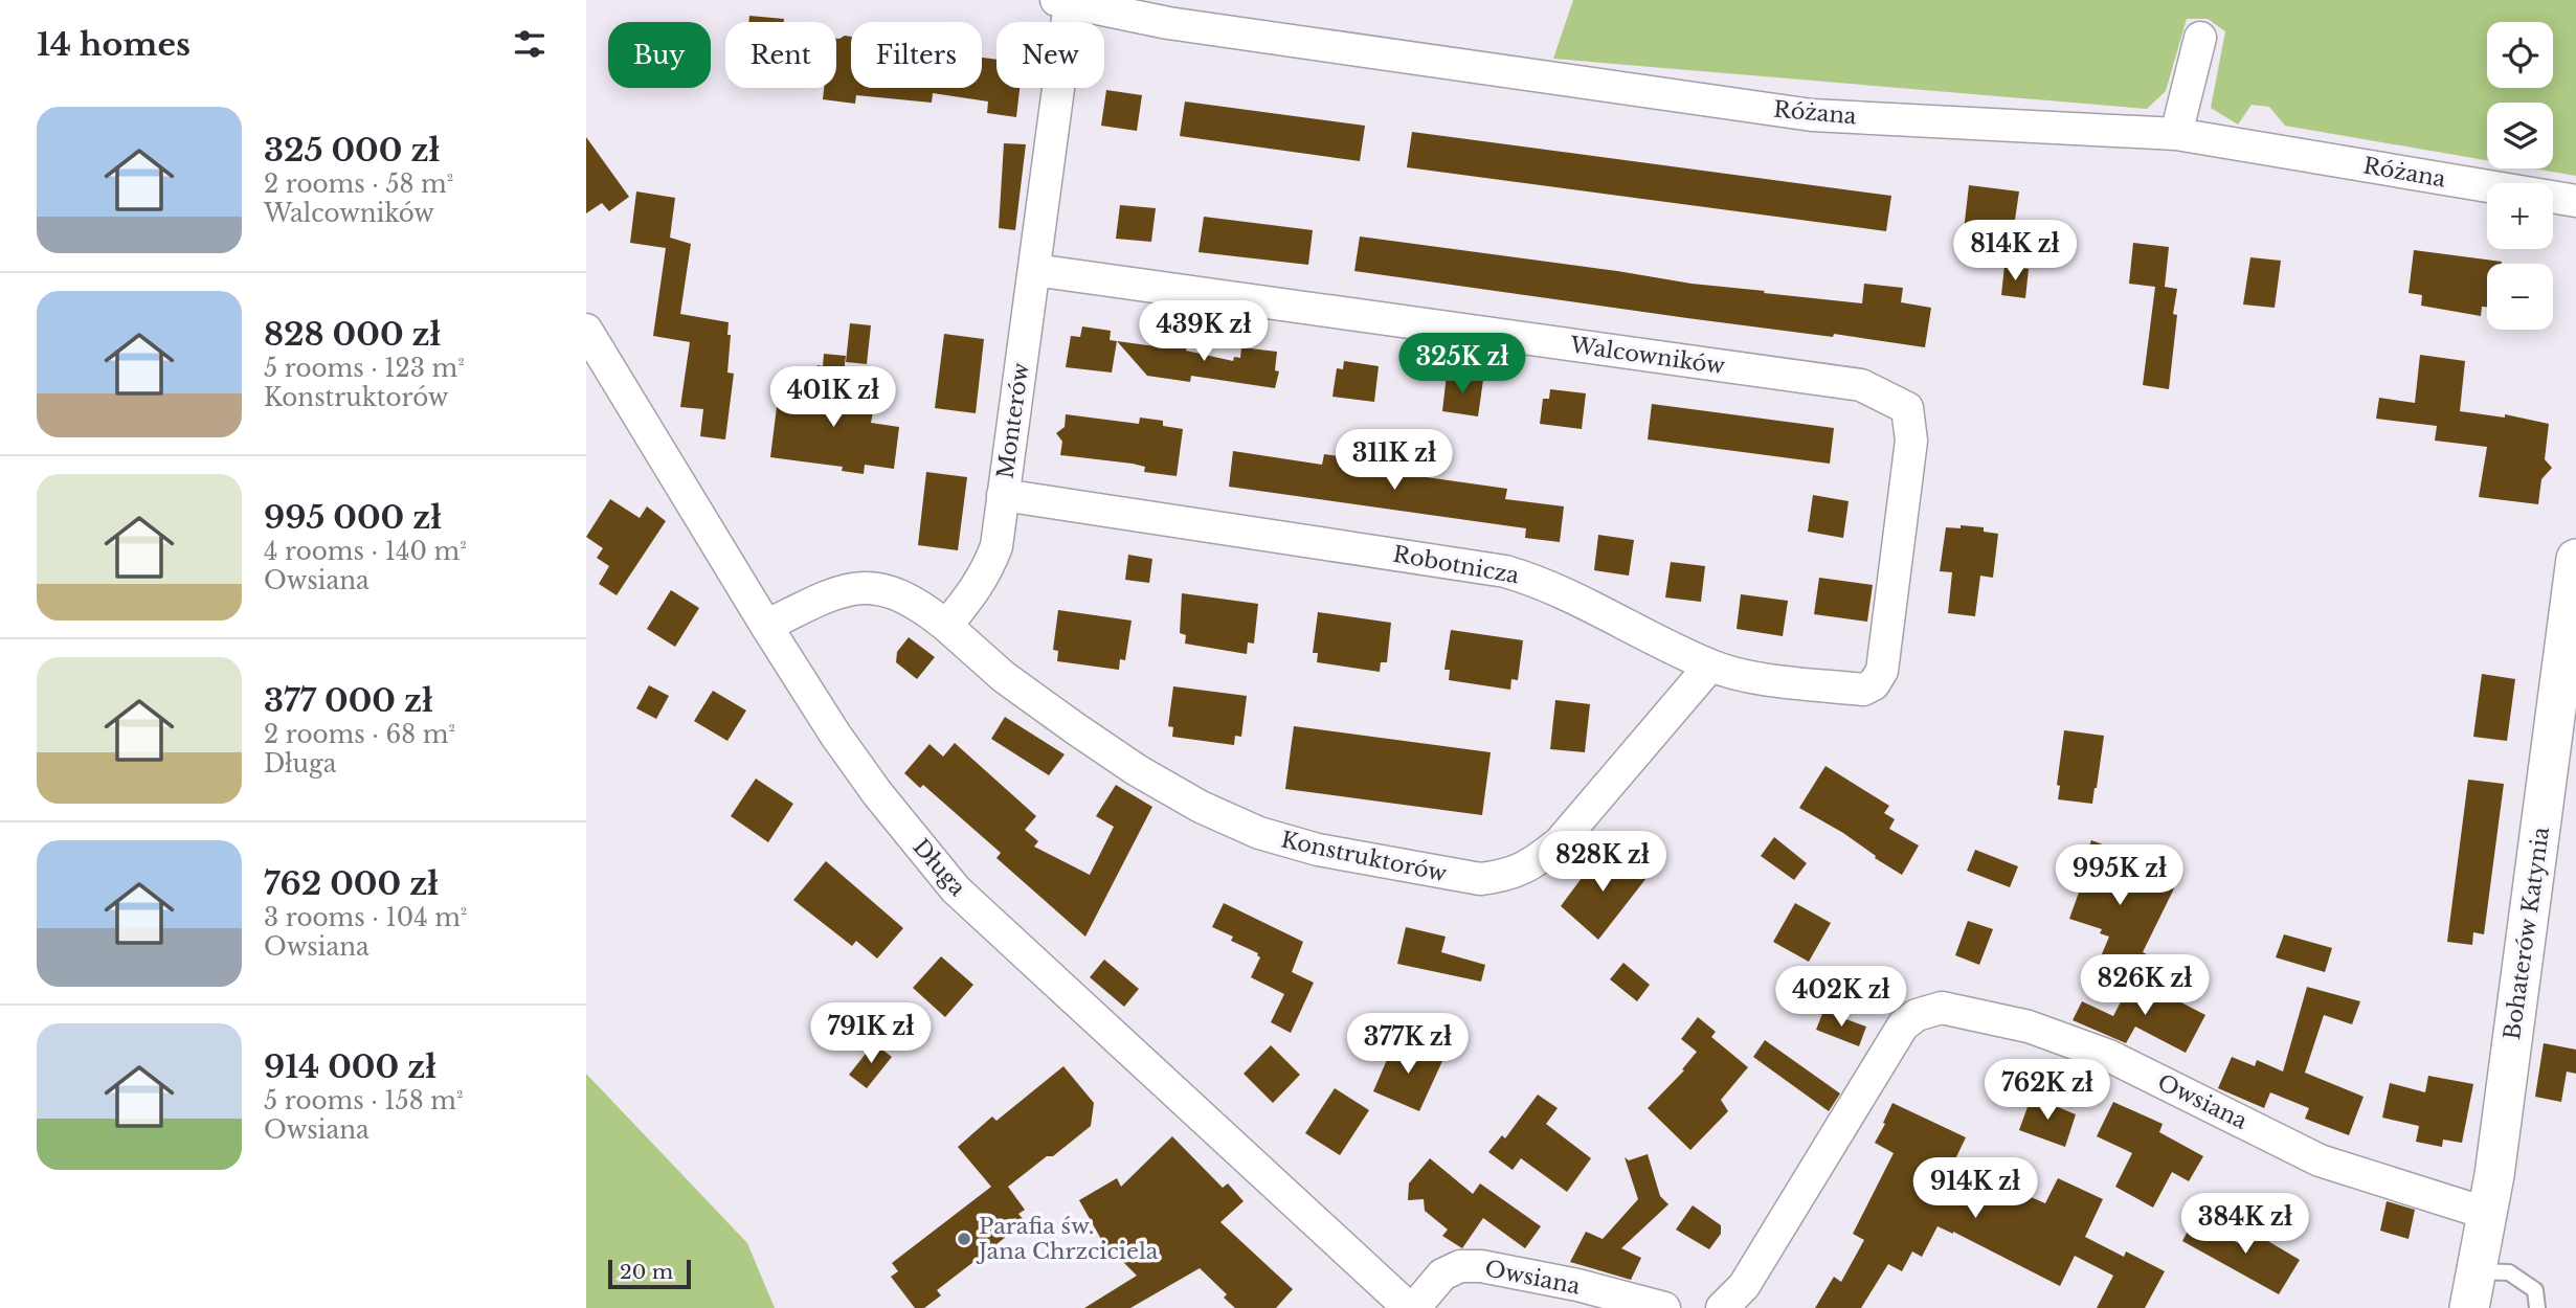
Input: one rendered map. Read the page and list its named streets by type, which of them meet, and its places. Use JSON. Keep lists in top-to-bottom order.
{
  "streets": {
    "street": [
      "Różana",
      "Walcowników",
      "Monterów",
      "Robotnicza",
      "Konstruktorów",
      "Długa",
      "Bohaterów Katynia",
      "Owsiana"
    ]
  },
  "crossings": [
    ["Różana", "Monterów"],
    ["Walcowników", "Monterów"],
    ["Walcowników", "Robotnicza"],
    ["Monterów", "Robotnicza"],
    ["Monterów", "Konstruktorów"],
    ["Robotnicza", "Konstruktorów"],
    ["Bohaterów Katynia", "Owsiana"]
  ],
  "places": ["Parafia św. Jana Chrzciciela"],
  "scale_bar": "20 m",
  "page": {
    "heading": "14 homes",
    "map_buttons": ["+", "−"],
    "chip": [
      "Buy",
      "Rent",
      "Filters",
      "New"
    ],
    "list": [
      {
        "name": "325 000 zł",
        "note": "2 rooms · 58 m² · Walcowników"
      },
      {
        "name": "828 000 zł",
        "note": "5 rooms · 123 m² · Konstruktorów"
      },
      {
        "name": "995 000 zł",
        "note": "4 rooms · 140 m² · Owsiana"
      },
      {
        "name": "377 000 zł",
        "note": "2 rooms · 68 m² · Długa"
      },
      {
        "name": "762 000 zł",
        "note": "3 rooms · 104 m² · Owsiana"
      },
      {
        "name": "914 000 zł",
        "note": "5 rooms · 158 m² · Owsiana"
      }
    ],
    "price": [
      "814K zł",
      "439K zł",
      "325K zł",
      "401K zł",
      "311K zł",
      "828K zł",
      "995K zł",
      "826K zł",
      "402K zł",
      "791K zł",
      "377K zł",
      "762K zł",
      "914K zł",
      "384K zł"
    ],
    "scale": "20 m"
  }
}
